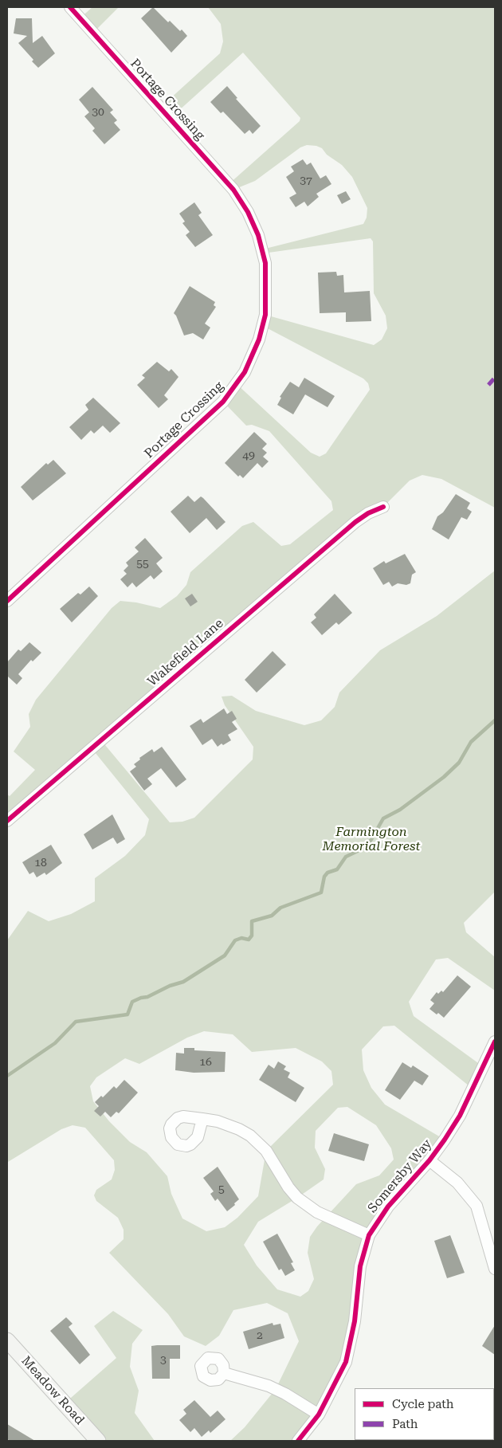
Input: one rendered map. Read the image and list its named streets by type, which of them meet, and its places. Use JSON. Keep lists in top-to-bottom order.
{
  "streets": {
    "street": [
      "Portage Crossing",
      "Wakefield Lane",
      "Somersby Way",
      "Meadow Road"
    ]
  },
  "parks": ["Farmington Memorial Forest"],
  "house_numbers": [
    "30",
    "37",
    "49",
    "55",
    "18",
    "16",
    "5",
    "2",
    "3"
  ],
  "legend": ["Cycle path", "Path"]
}
